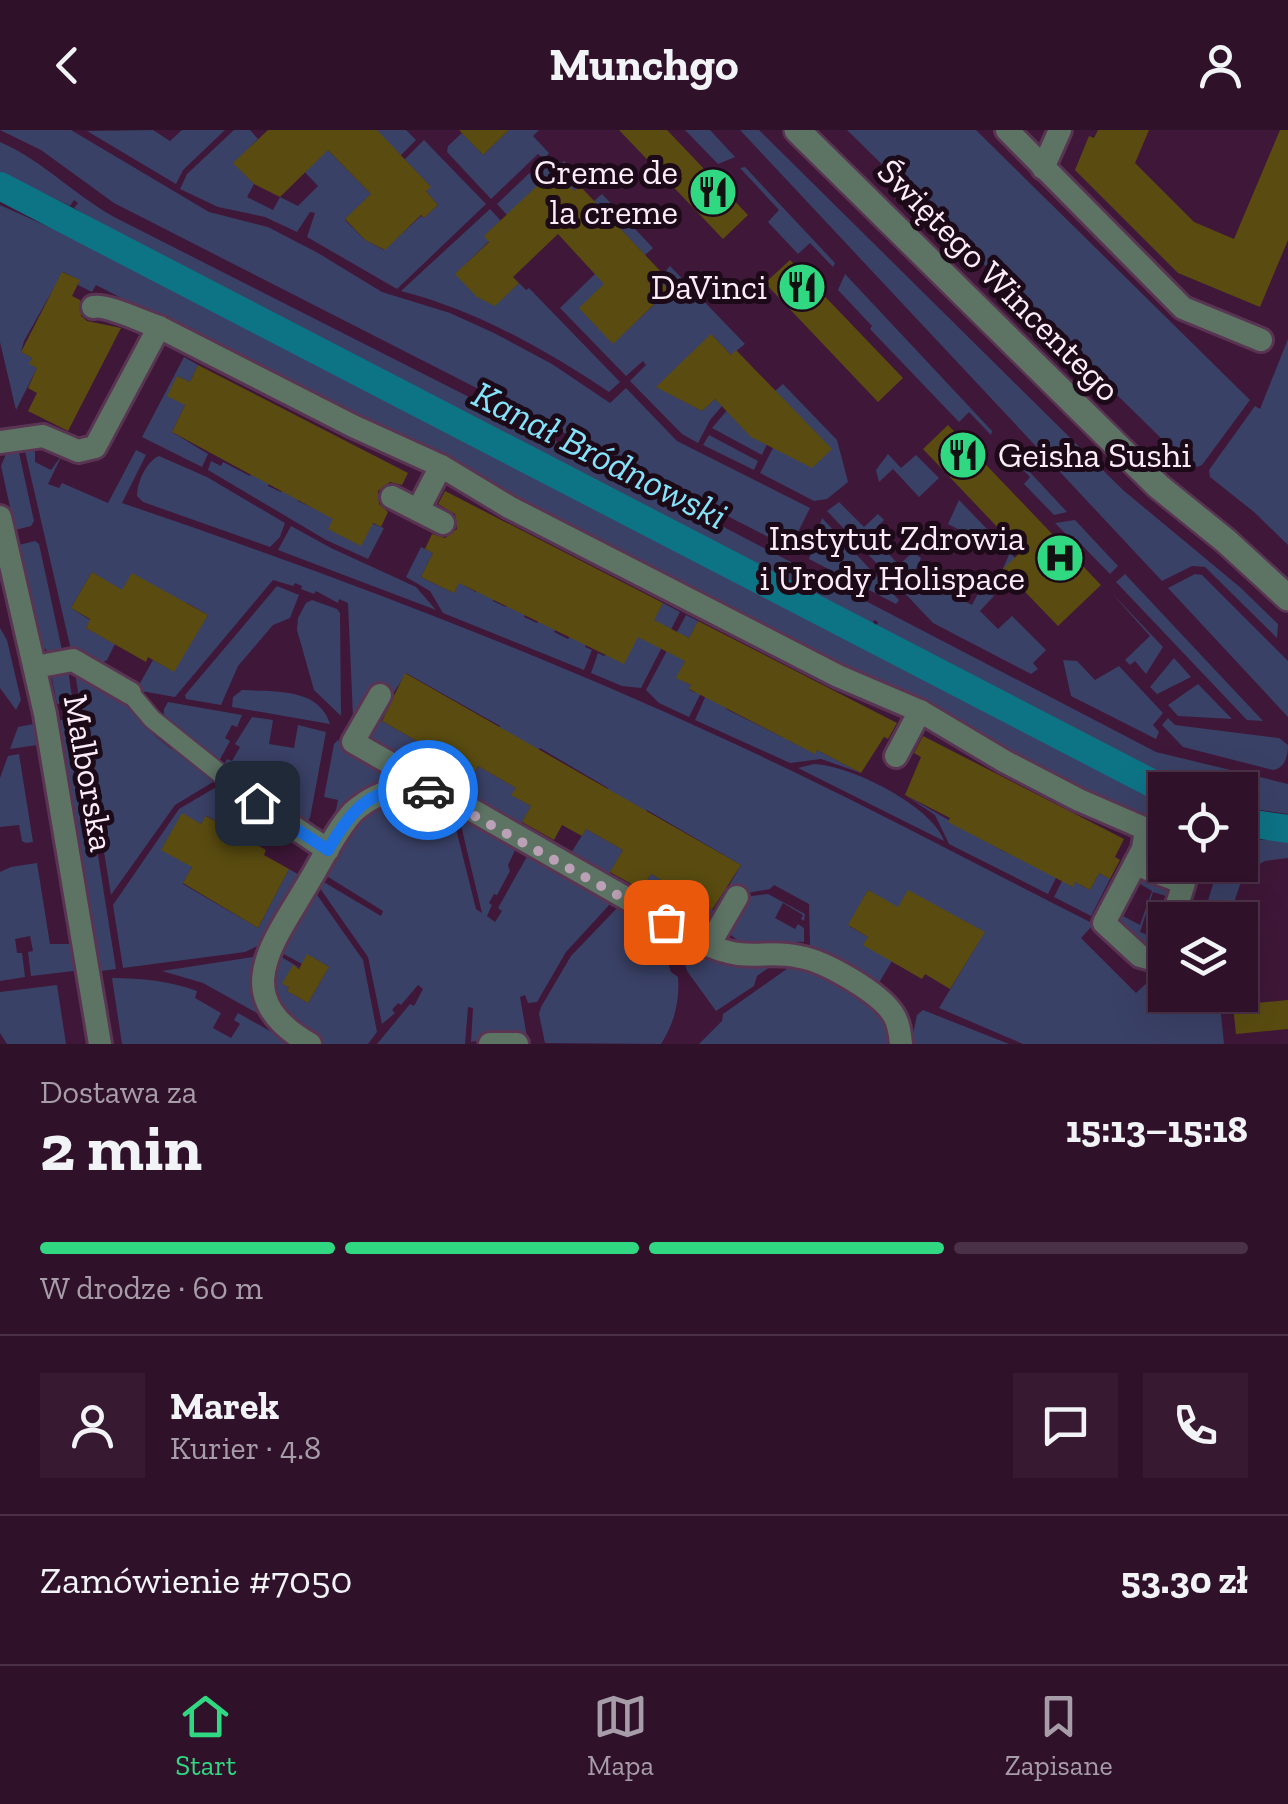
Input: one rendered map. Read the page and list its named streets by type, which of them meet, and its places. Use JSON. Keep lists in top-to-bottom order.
{
  "streets": {
    "street": ["Świętego Wincentego", "Malborska"]
  },
  "water": ["Kanał Bródnowski"],
  "places": {
    "restaurant": ["Creme de la creme", "DaVinci", "Geisha Sushi"],
    "hospital": ["Instytut Zdrowia i Urody Holispace"]
  },
  "page": {
    "header": "Munchgo",
    "heading": ["2 min", "Dostawa za", "15:13–15:18"],
    "panel": [
      "Marek",
      "Kurier · 4.8",
      "Zamówienie #7050",
      "53.30 zł"
    ],
    "bar": "W drodze · 60 m",
    "tabs": ["Start", "Mapa", "Zapisane"]
  }
}
